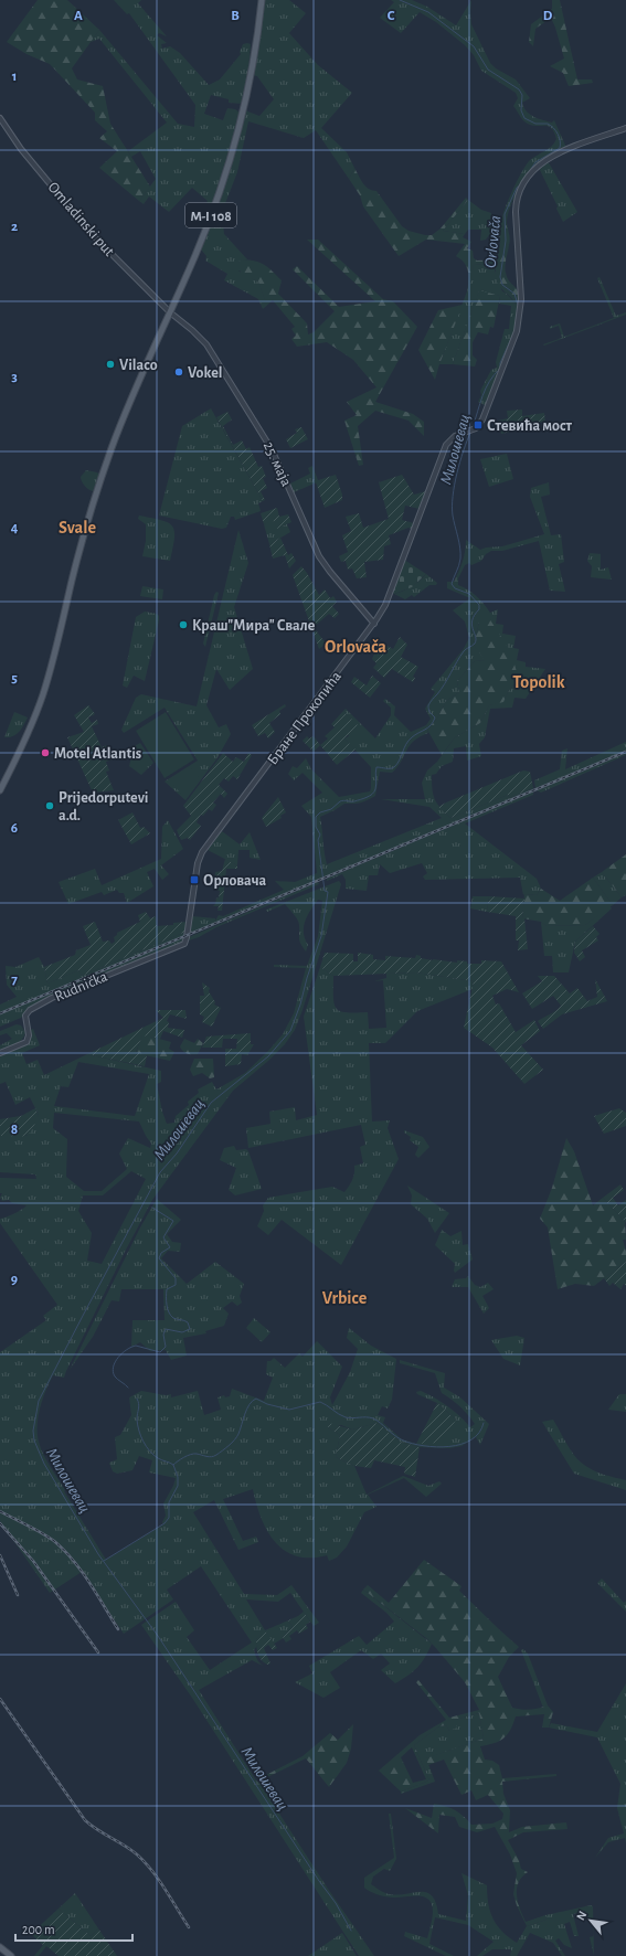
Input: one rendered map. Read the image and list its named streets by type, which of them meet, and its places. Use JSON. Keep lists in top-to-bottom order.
{
  "streets": {
    "main road": ["M-I 108"],
    "street": [
      "Omladinski put",
      "25. маја",
      "Бране Прокопића",
      "Rudnička"
    ]
  },
  "crossings": [
    ["M-I 108", "Omladinski put"],
    ["M-I 108", "25. маја"],
    ["Omladinski put", "25. маја"],
    ["25. маја", "Бране Прокопића"],
    ["Бране Прокопића", "Rudnička"]
  ],
  "districts": [
    "Svale",
    "Orlovača",
    "Topolik",
    "Vrbice"
  ],
  "water": ["Orlovača", "Милошевац"],
  "places": {
    "other": [
      "Vilaco",
      "Vokel",
      "Краш\"Мира\" Свале",
      "Motel Atlantis",
      "Prijedorputevi a.d."
    ],
    "transit": ["Стевића мост", "Орловача"]
  },
  "scale_bar": "200 m",
  "north": "top left",
  "grid": {
    "columns": [
      "A",
      "B",
      "C",
      "D"
    ],
    "rows": [
      "1",
      "2",
      "3",
      "4",
      "5",
      "6",
      "7",
      "8",
      "9"
    ]
  }
}
